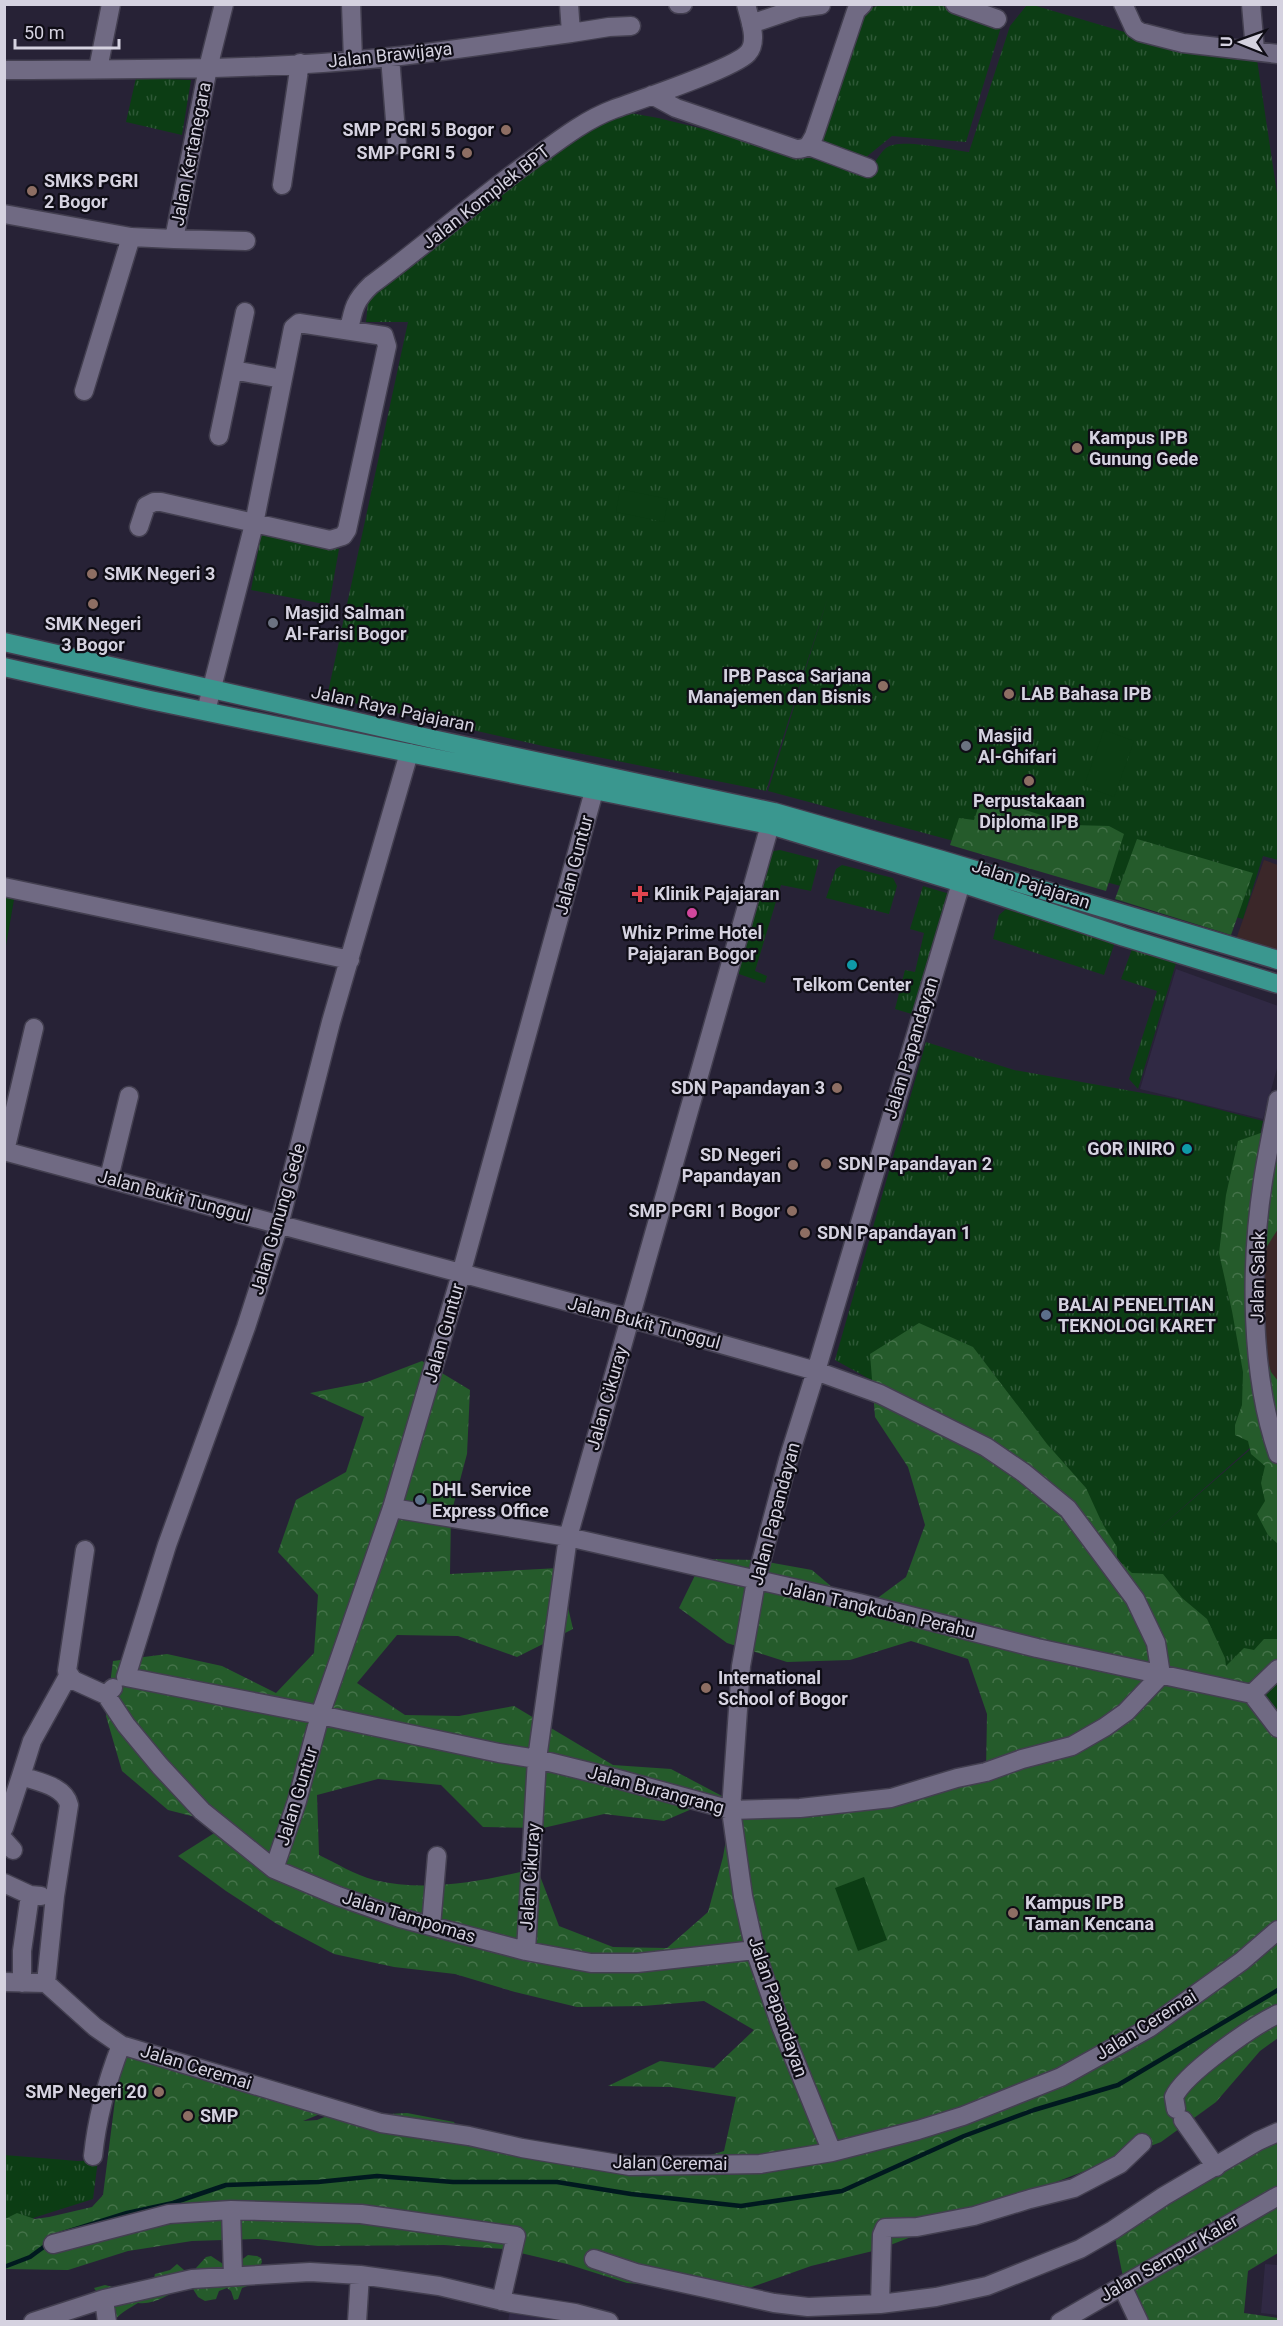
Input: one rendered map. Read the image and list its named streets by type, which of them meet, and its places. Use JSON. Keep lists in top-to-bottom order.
{
  "streets": {
    "highway": ["Jalan Raya Pajajaran", "Jalan Pajajaran"],
    "street": [
      "Jalan Brawijaya",
      "Jalan Kertanegara",
      "Jalan Komplek BPT",
      "Jalan Guntur",
      "Jalan Papandayan",
      "Jalan Bukit Tunggul",
      "Jalan Gunung Gede",
      "Jalan Salak",
      "Jalan Cikuray",
      "Jalan Tangkuban Perahu",
      "Jalan Burangrang",
      "Jalan Tampomas",
      "Jalan Ceremai",
      "Jalan Sempur Kaler"
    ]
  },
  "crossings": [
    ["Jalan Brawijaya", "Jalan Kertanegara"],
    ["Jalan Raya Pajajaran", "Jalan Pajajaran"],
    ["Jalan Raya Pajajaran", "Jalan Cikuray"],
    ["Jalan Guntur", "Jalan Bukit Tunggul"],
    ["Jalan Guntur", "Jalan Tangkuban Perahu"],
    ["Jalan Guntur", "Jalan Burangrang"],
    ["Jalan Guntur", "Jalan Tampomas"],
    ["Jalan Pajajaran", "Jalan Papandayan"],
    ["Jalan Pajajaran", "Jalan Cikuray"],
    ["Jalan Papandayan", "Jalan Bukit Tunggul"],
    ["Jalan Papandayan", "Jalan Tangkuban Perahu"],
    ["Jalan Papandayan", "Jalan Burangrang"],
    ["Jalan Papandayan", "Jalan Tampomas"],
    ["Jalan Papandayan", "Jalan Ceremai"],
    ["Jalan Bukit Tunggul", "Jalan Gunung Gede"],
    ["Jalan Bukit Tunggul", "Jalan Cikuray"],
    ["Jalan Bukit Tunggul", "Jalan Tangkuban Perahu"],
    ["Jalan Bukit Tunggul", "Jalan Burangrang"],
    ["Jalan Gunung Gede", "Jalan Burangrang"],
    ["Jalan Cikuray", "Jalan Tangkuban Perahu"],
    ["Jalan Cikuray", "Jalan Burangrang"],
    ["Jalan Cikuray", "Jalan Tampomas"],
    ["Jalan Tangkuban Perahu", "Jalan Burangrang"]
  ],
  "places": {
    "other": [
      "SMP PGRI 5 Bogor",
      "SMP PGRI 5",
      "SMKS PGRI 2 Bogor",
      "Kampus IPB Gunung Gede",
      "SMK Negeri 3",
      "SMK Negeri 3 Bogor",
      "Masjid Salman Al-Farisi Bogor",
      "IPB Pasca Sarjana Manajemen dan Bisnis",
      "LAB Bahasa IPB",
      "Masjid Al-Ghifari",
      "Perpustakaan Diploma IPB",
      "Whiz Prime Hotel Pajajaran Bogor",
      "Telkom Center",
      "SDN Papandayan 3",
      "GOR INIRO",
      "SDN Papandayan 2",
      "SD Negeri Papandayan",
      "SMP PGRI 1 Bogor",
      "SDN Papandayan 1",
      "BALAI PENELITIAN TEKNOLOGI KARET",
      "DHL Service Express Office",
      "International School of Bogor",
      "Kampus IPB Taman Kencana",
      "SMP Negeri 20",
      "SMP"
    ],
    "health": ["Klinik Pajajaran"]
  },
  "scale_bar": "50 m",
  "north": "left"
}
